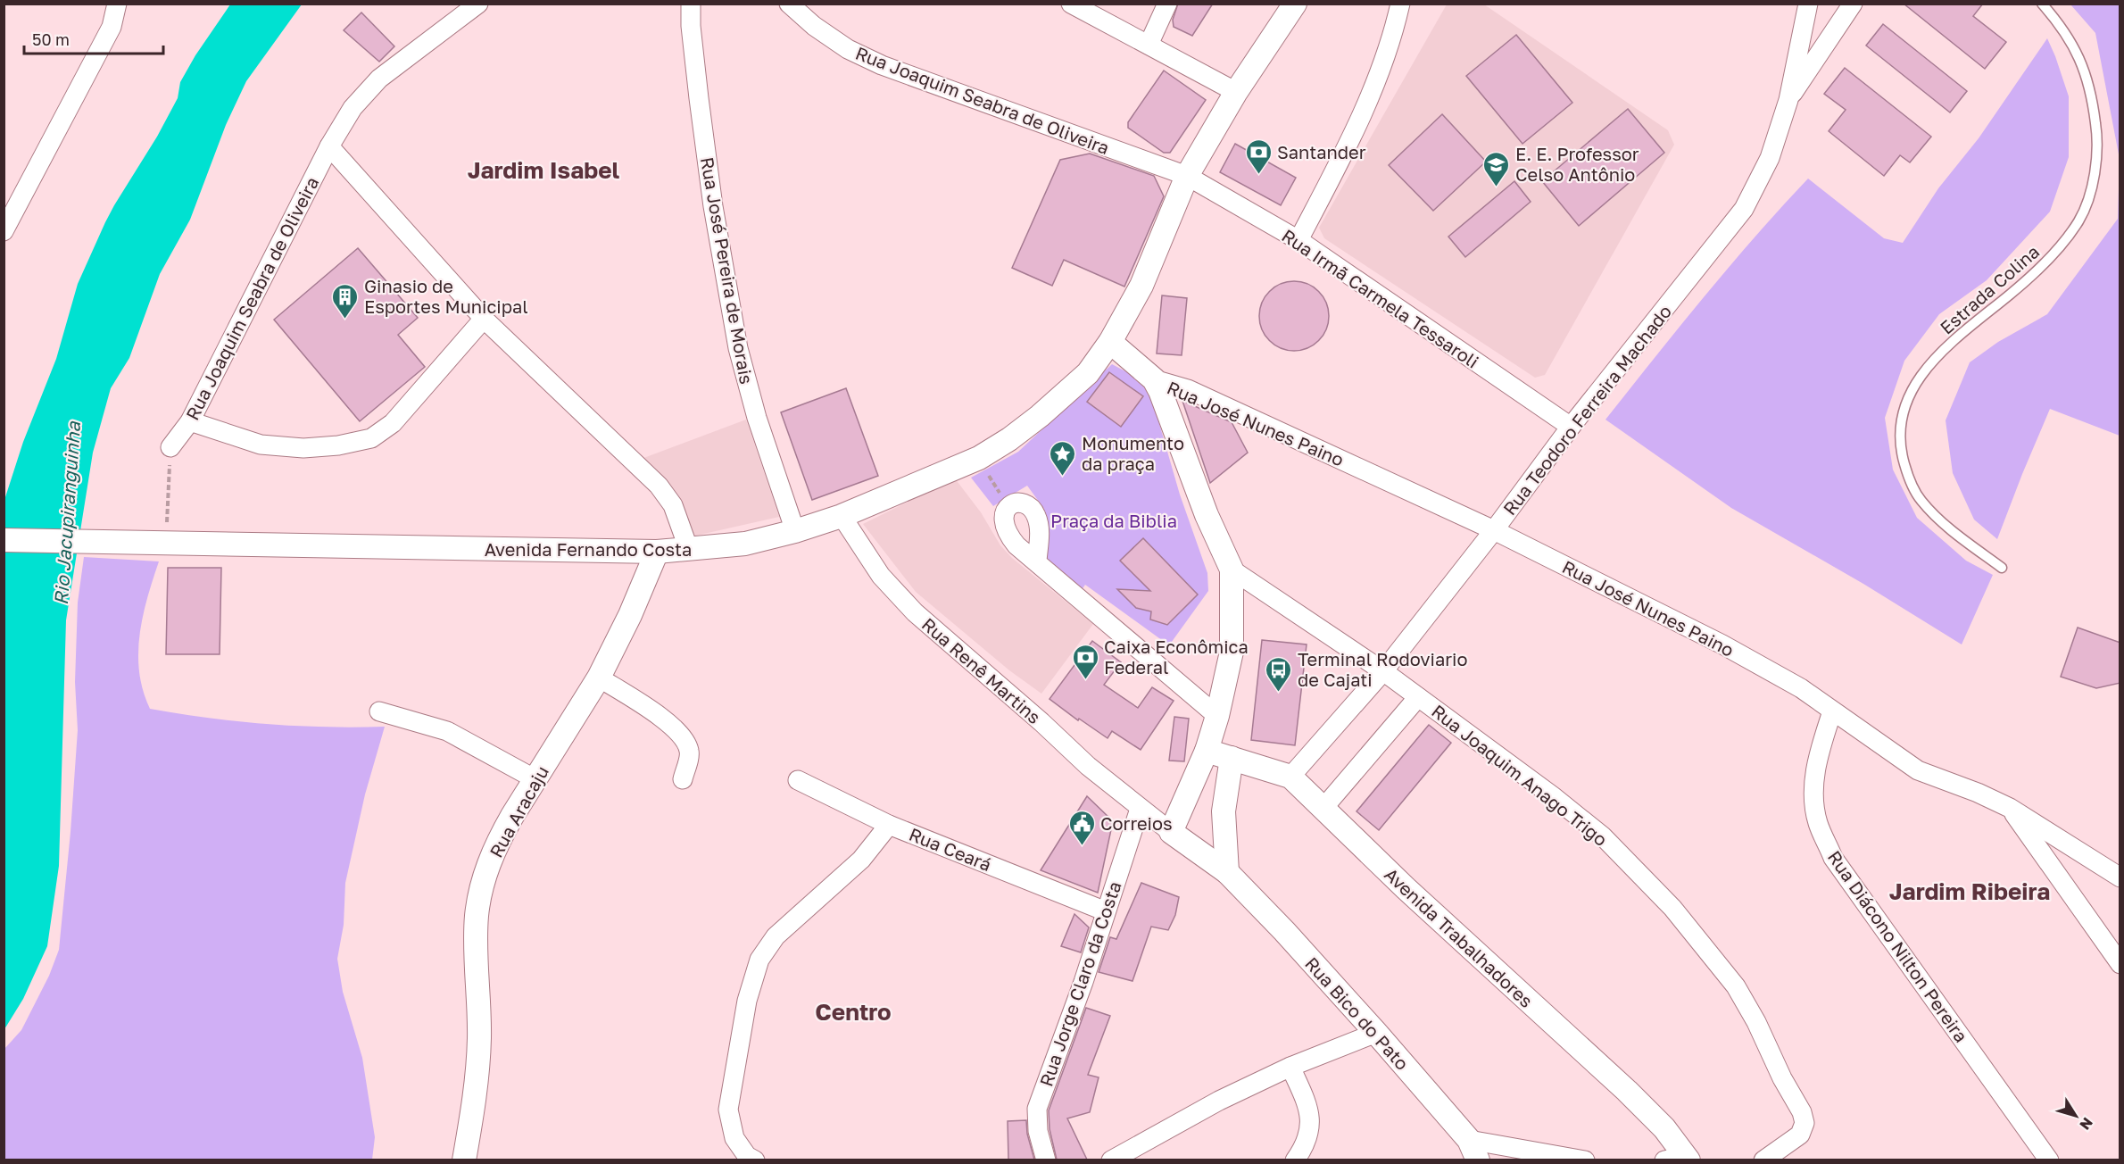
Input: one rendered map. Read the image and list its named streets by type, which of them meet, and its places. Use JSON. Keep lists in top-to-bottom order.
{
  "streets": {
    "street": [
      "Rua Joaquim Seabra de Oliveira",
      "Rua José Pereira de Morais",
      "Rua Irmã Carmela Tessaroli",
      "Rua Teodoro Ferreira Machado",
      "Rua José Nunes Paino",
      "Avenida Fernando Costa",
      "Rua Renê Martins",
      "Rua Joaquim Anago Trigo",
      "Rua Aracaju",
      "Rua Ceará",
      "Avenida Trabalhadores",
      "Rua Diácono Nilton Pereira",
      "Rua Jorge Claro da Costa",
      "Rua Bico do Pato"
    ],
    "lane": ["Estrada Colina"]
  },
  "crossings": [
    ["Rua Joaquim Seabra de Oliveira", "Rua Irmã Carmela Tessaroli"],
    ["Rua Joaquim Seabra de Oliveira", "Avenida Fernando Costa"],
    ["Rua José Pereira de Morais", "Avenida Fernando Costa"],
    ["Rua Irmã Carmela Tessaroli", "Rua Teodoro Ferreira Machado"],
    ["Rua Irmã Carmela Tessaroli", "Avenida Fernando Costa"],
    ["Rua Teodoro Ferreira Machado", "Rua José Nunes Paino"],
    ["Rua Teodoro Ferreira Machado", "Rua Joaquim Anago Trigo"],
    ["Rua Teodoro Ferreira Machado", "Avenida Trabalhadores"],
    ["Rua José Nunes Paino", "Rua Diácono Nilton Pereira"],
    ["Avenida Fernando Costa", "Rua Renê Martins"],
    ["Avenida Fernando Costa", "Rua Aracaju"],
    ["Rua Renê Martins", "Rua Jorge Claro da Costa"],
    ["Rua Renê Martins", "Rua Bico do Pato"],
    ["Rua Ceará", "Rua Jorge Claro da Costa"]
  ],
  "districts": ["Jardim Isabel", "Jardim Ribeira", "Centro"],
  "water": ["Rio Jacupiranguinha"],
  "parks": ["Praça da Biblia"],
  "places": {
    "bank": ["Santander", "Caixa Econômica Federal"],
    "school or university": ["E. E. Professor Celso Antônio"],
    "building": ["Ginasio de Esportes Municipal"],
    "place": ["Monumento da praça"],
    "bus stop": ["Terminal Rodoviario de Cajati"],
    "public building": ["Correios"]
  },
  "scale_bar": "50 m",
  "north": "bottom right"
}
